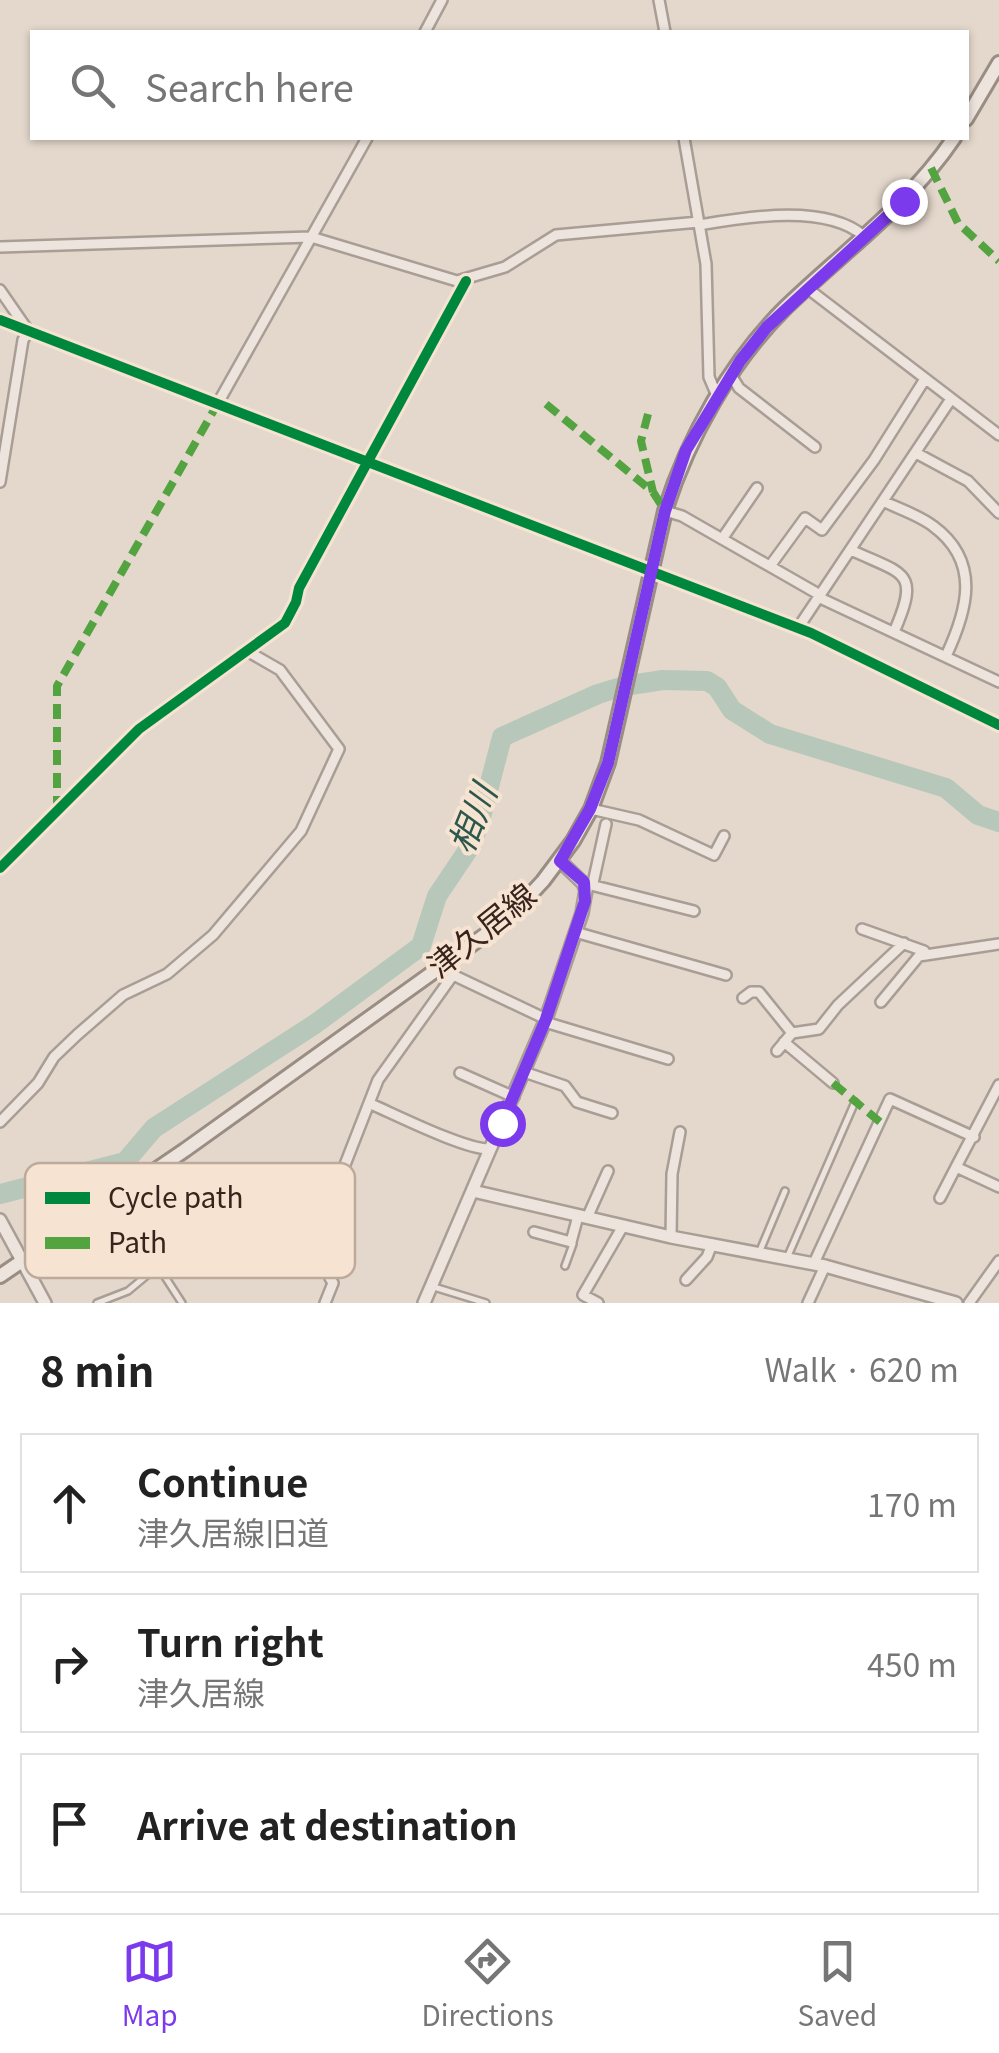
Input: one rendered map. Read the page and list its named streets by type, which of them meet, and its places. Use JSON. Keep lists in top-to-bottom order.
{
  "streets": {
    "main road": ["津久居線"]
  },
  "water": ["相川"],
  "legend": ["Cycle path", "Path"],
  "page": {
    "search": "Search here",
    "heading": ["8 min", "Walk · 620 m"],
    "list": [
      ["Continue", "津久居線旧道", "170 m"],
      ["Turn right", "津久居線", "450 m"],
      "Arrive at destination"
    ],
    "nav": ["Map", "Directions", "Saved"]
  }
}
